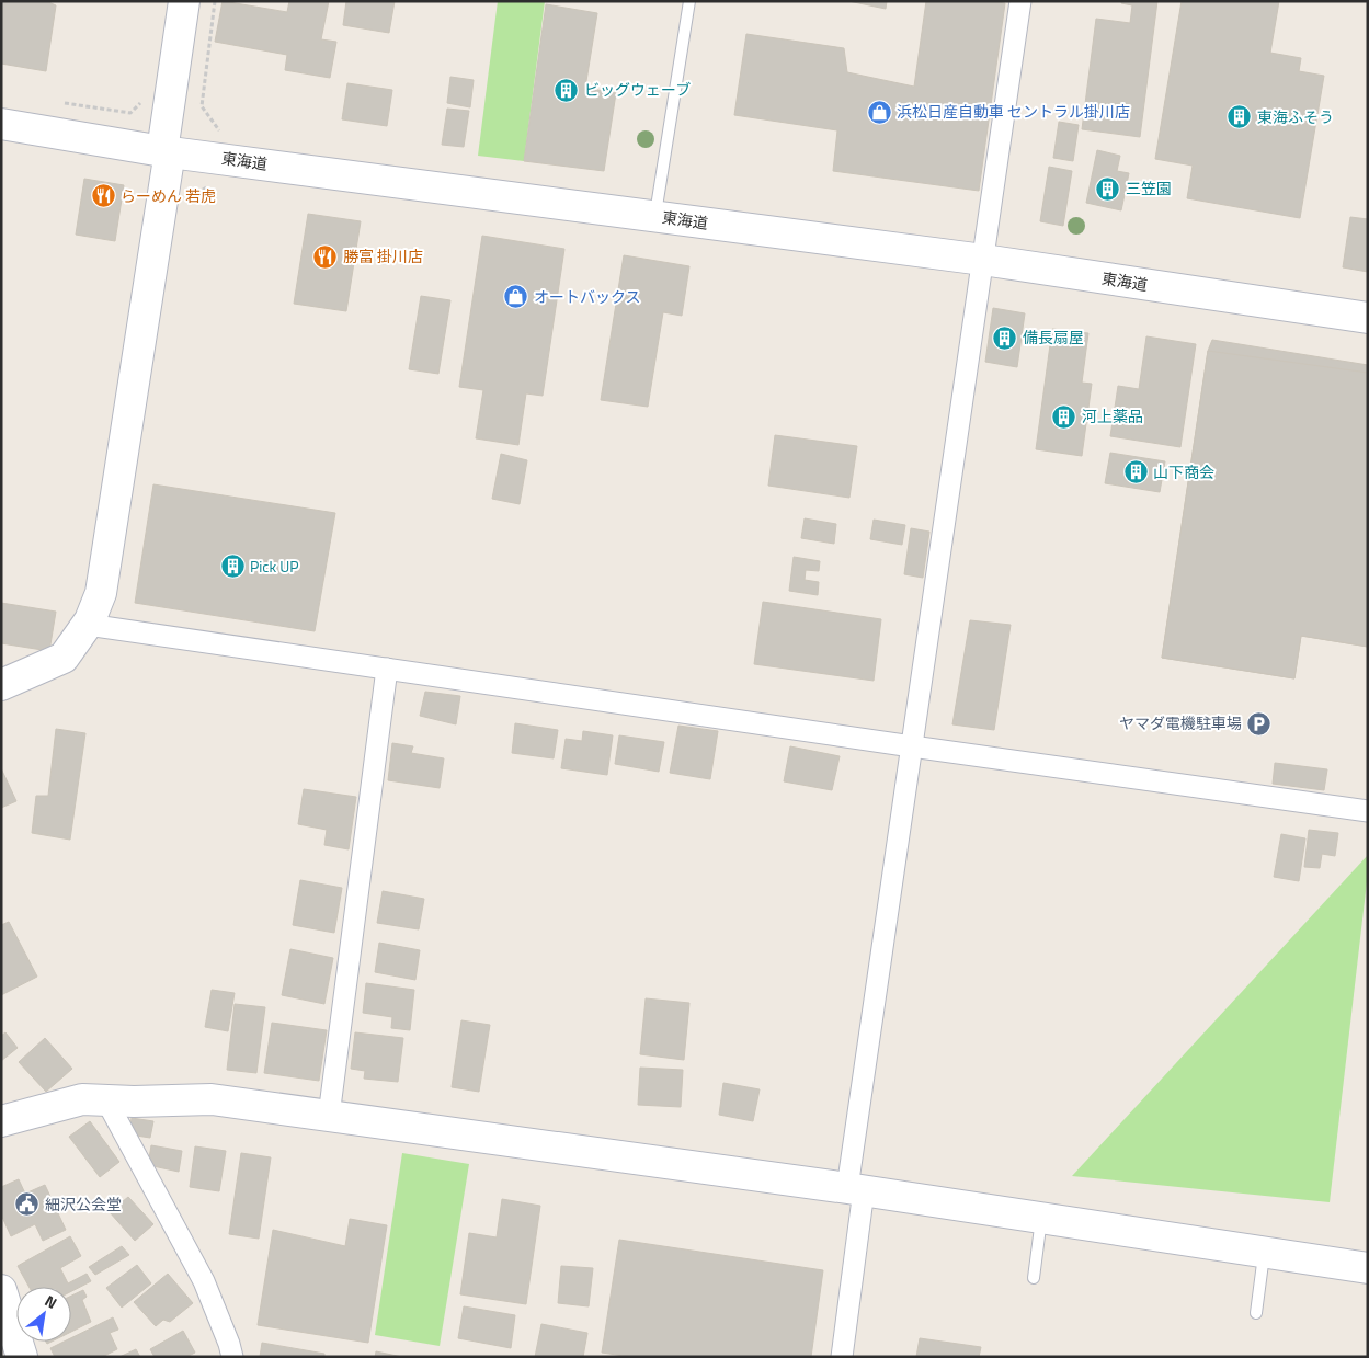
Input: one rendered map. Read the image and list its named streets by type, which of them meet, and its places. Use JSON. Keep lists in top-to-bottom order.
{
  "streets": {
    "street": ["東海道"]
  },
  "places": {
    "building": [
      "ビッグウェーブ",
      "東海ふそう",
      "三笠園",
      "備長扇屋",
      "河上薬品",
      "山下商会",
      "Pick UP"
    ],
    "shop": ["浜松日産自動車 セントラル掛川店", "オートバックス"],
    "restaurant": ["らーめん 若虎", "勝富 掛川店"],
    "parking": ["ヤマダ電機駐車場"],
    "public building": ["細沢公会堂"]
  },
  "north": "top right"
}
